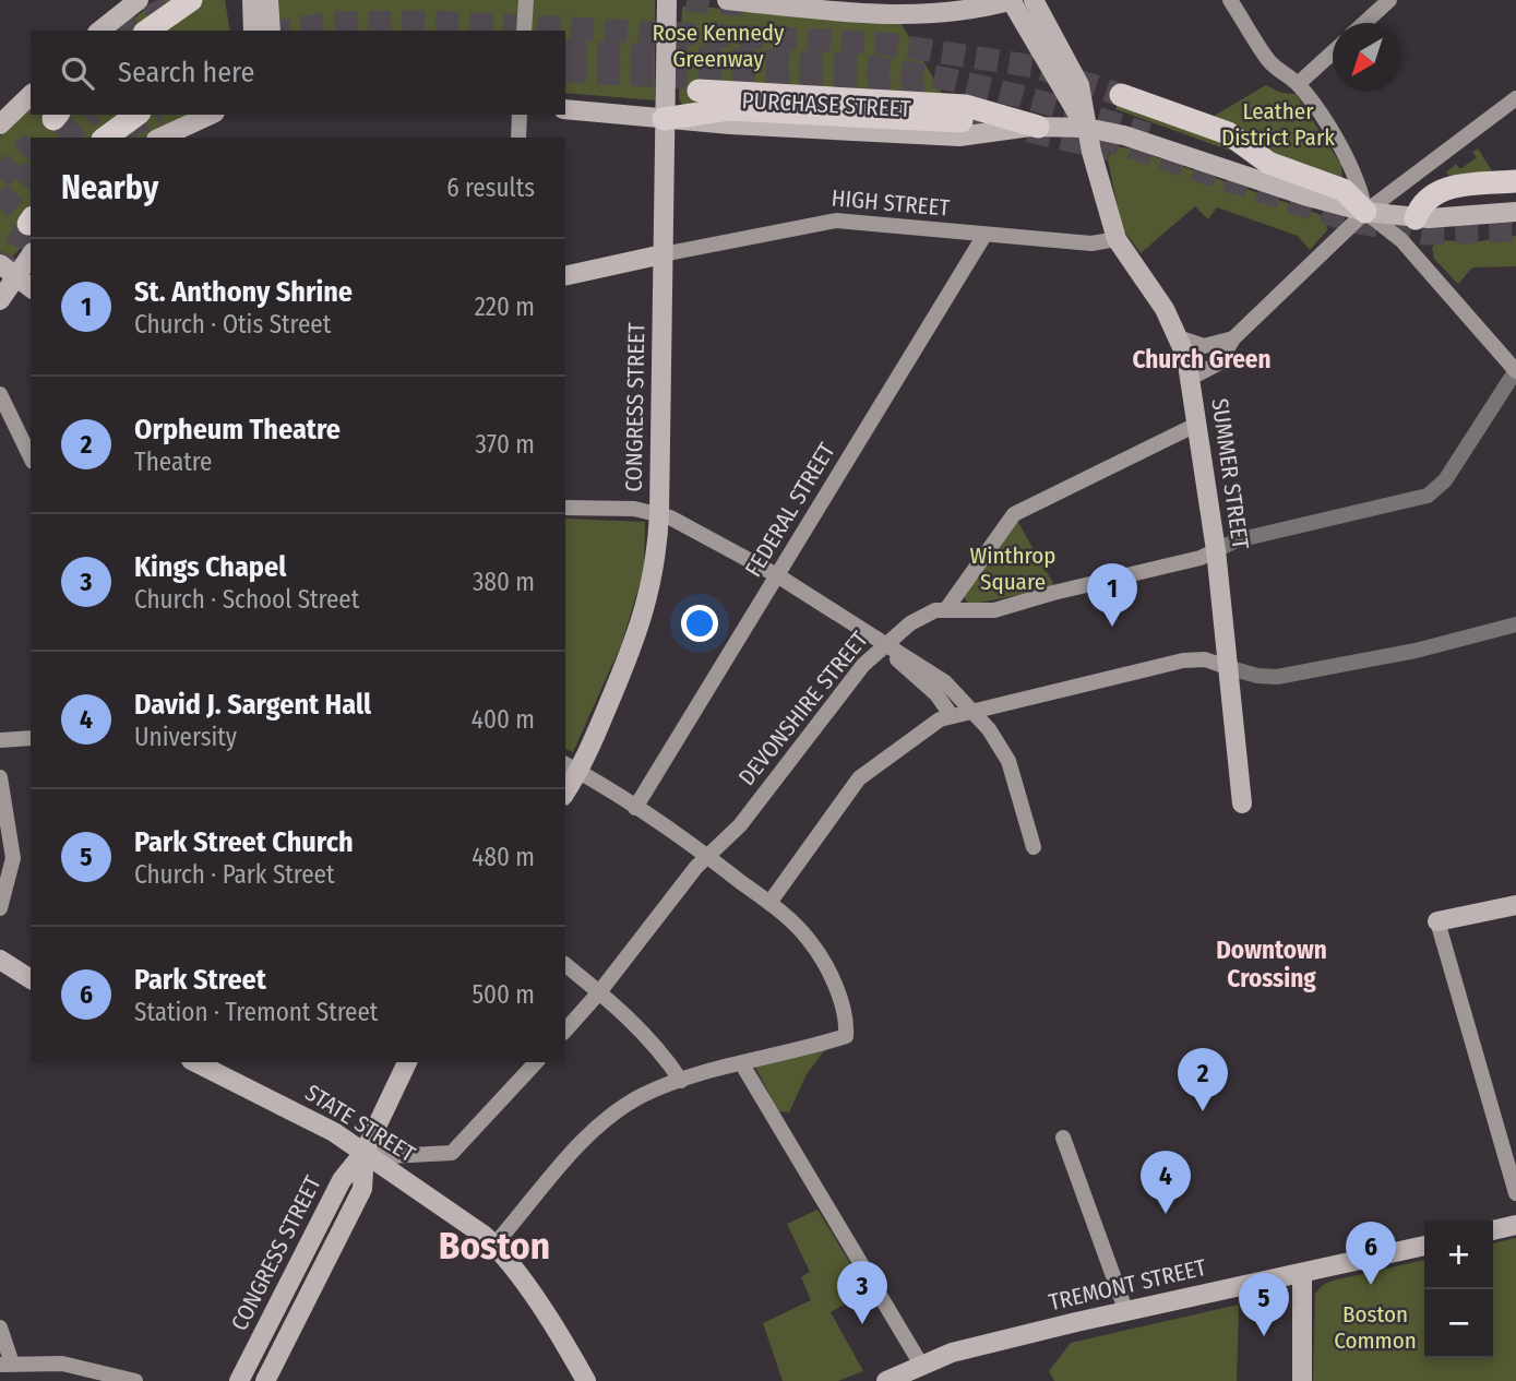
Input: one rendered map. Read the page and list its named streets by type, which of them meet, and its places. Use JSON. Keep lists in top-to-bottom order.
{
  "streets": {
    "main road": [
      "PURCHASE STREET",
      "HIGH STREET",
      "CONGRESS STREET",
      "SUMMER STREET",
      "FEDERAL STREET",
      "DEVONSHIRE STREET",
      "STATE STREET",
      "TREMONT STREET"
    ]
  },
  "crossings": [
    ["PURCHASE STREET", "CONGRESS STREET"],
    ["PURCHASE STREET", "SUMMER STREET"],
    ["HIGH STREET", "CONGRESS STREET"],
    ["HIGH STREET", "SUMMER STREET"],
    ["HIGH STREET", "FEDERAL STREET"],
    ["CONGRESS STREET", "STATE STREET"]
  ],
  "districts": ["Church Green", "Downtown Crossing", "Boston"],
  "parks": [
    "Rose Kennedy Greenway",
    "Leather District Park",
    "Winthrop Square",
    "Boston Common"
  ],
  "north": "bottom left",
  "page": {
    "search": "Search here",
    "heading": ["Nearby", "6 results"],
    "list": [
      {
        "mark": "1",
        "name": "St. Anthony Shrine",
        "note": "Church · Otis Street",
        "value": "220 m"
      },
      {
        "mark": "2",
        "name": "Orpheum Theatre",
        "note": "Theatre",
        "value": "370 m"
      },
      {
        "mark": "3",
        "name": "Kings Chapel",
        "note": "Church · School Street",
        "value": "380 m"
      },
      {
        "mark": "4",
        "name": "David J. Sargent Hall",
        "note": "University",
        "value": "400 m"
      },
      {
        "mark": "5",
        "name": "Park Street Church",
        "note": "Church · Park Street",
        "value": "480 m"
      },
      {
        "mark": "6",
        "name": "Park Street",
        "note": "Station · Tremont Street",
        "value": "500 m"
      }
    ],
    "pins": [
      "1",
      "2",
      "4",
      "6",
      "3",
      "5"
    ],
    "map_buttons": ["+", "−"]
  }
}
